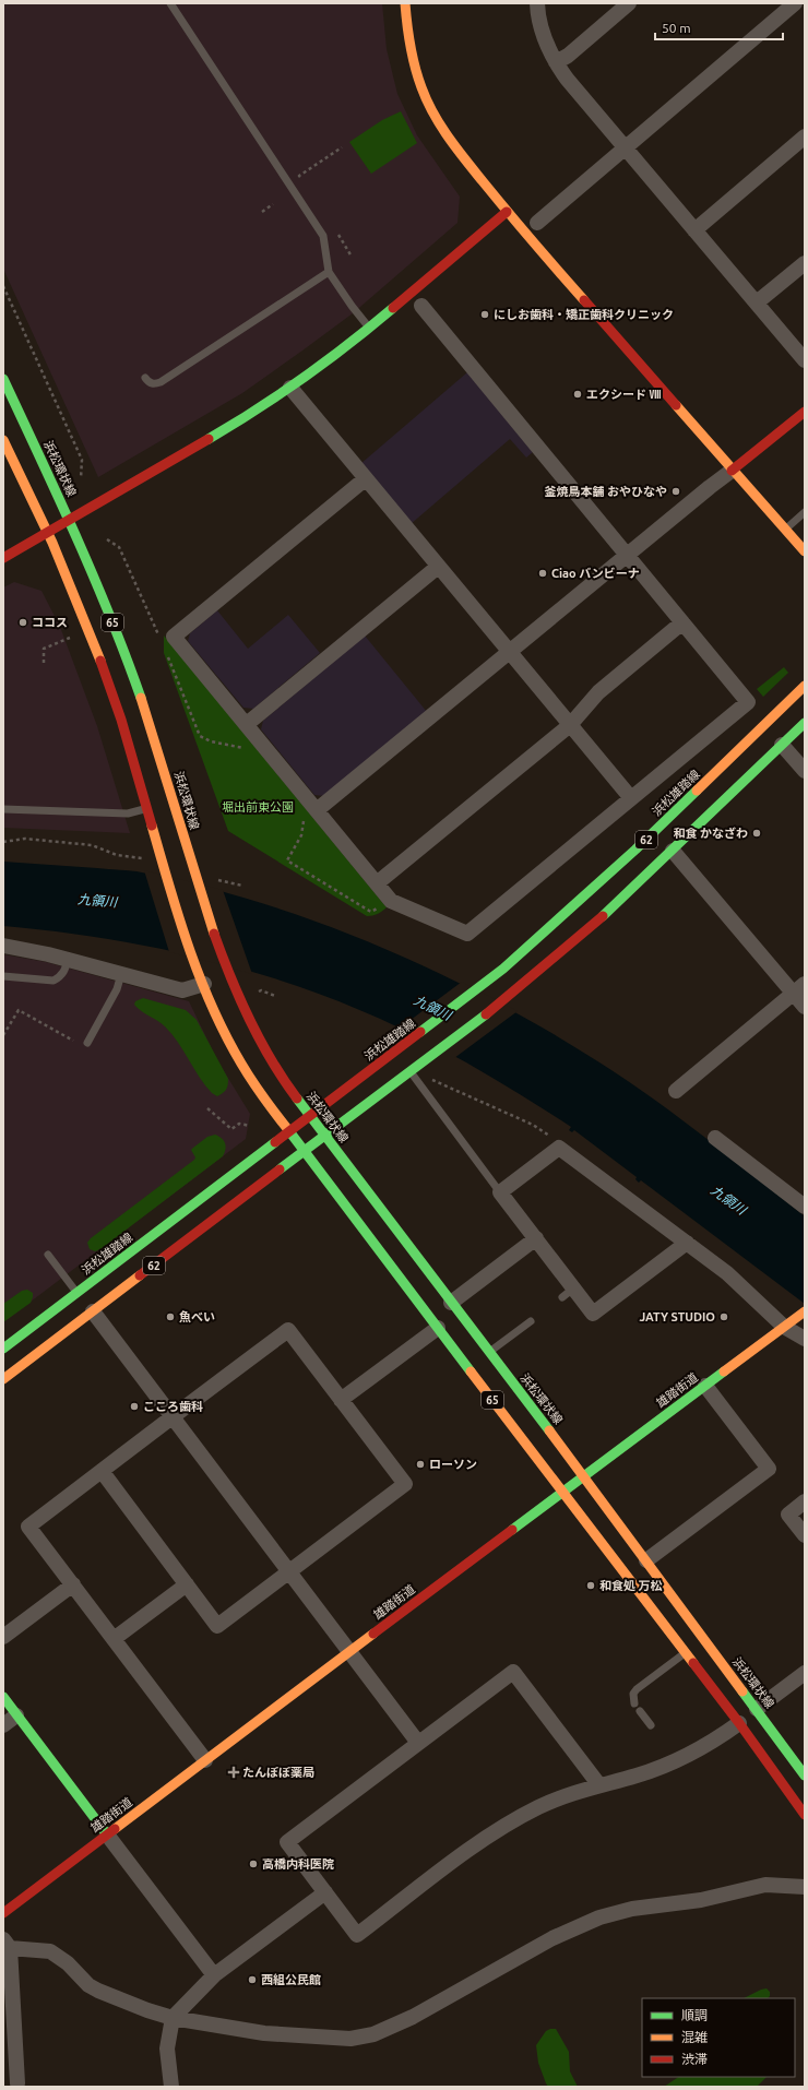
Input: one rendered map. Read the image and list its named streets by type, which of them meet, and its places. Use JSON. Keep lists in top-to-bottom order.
{
  "streets": {
    "main road": [
      "浜松環状線",
      "65",
      "浜松雄踏線",
      "62",
      "雄踏街道"
    ]
  },
  "crossings": [
    ["浜松環状線", "浜松雄踏線"],
    ["浜松環状線", "62"],
    ["浜松環状線", "雄踏街道"],
    ["65", "浜松雄踏線"],
    ["65", "62"],
    ["65", "雄踏街道"]
  ],
  "water": ["九領川"],
  "parks": ["堀出前東公園"],
  "places": {
    "other": [
      "にしお歯科・矯正歯科クリニック",
      "エクシード Ⅷ",
      "釜焼鳥本舗 おやひなや",
      "Ciao バンビーナ",
      "ココス",
      "和食 かなざわ",
      "魚べい",
      "JATY STUDIO",
      "こころ歯科",
      "ローソン",
      "和食処 万松",
      "高橋内科医院",
      "西組公民館"
    ],
    "health": ["たんぽぽ薬局"]
  },
  "legend": ["順調", "混雑", "渋滞"],
  "scale_bar": "50 m"
}
